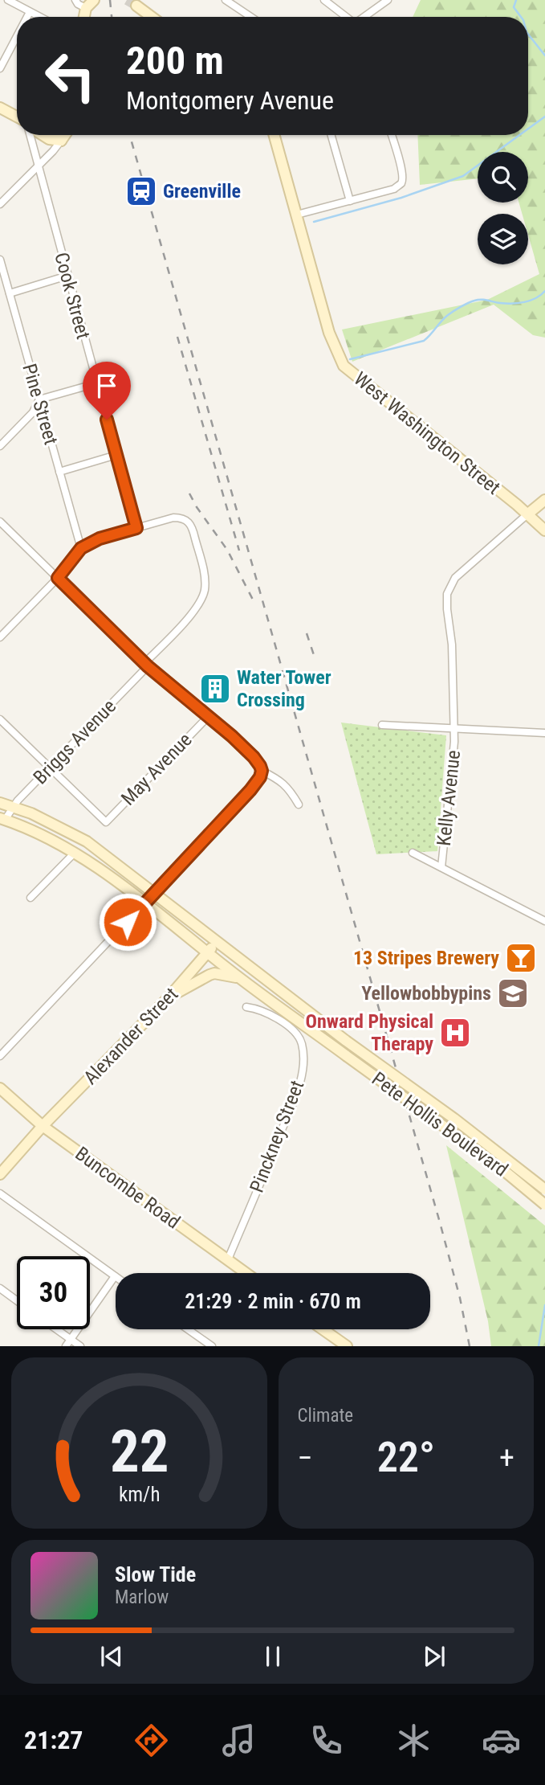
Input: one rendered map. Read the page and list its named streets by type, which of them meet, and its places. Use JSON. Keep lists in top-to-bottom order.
{
  "streets": {
    "main road": [
      "West Washington Street",
      "Alexander Street",
      "Pete Hollis Boulevard",
      "Buncombe Road"
    ],
    "street": [
      "Cook Street",
      "Pine Street",
      "Briggs Avenue",
      "May Avenue",
      "Kelly Avenue",
      "Pinckney Street"
    ]
  },
  "crossings": [
    ["Cook Street", "Briggs Avenue"],
    ["West Washington Street", "Kelly Avenue"],
    ["Briggs Avenue", "May Avenue"],
    ["Briggs Avenue", "Pete Hollis Boulevard"],
    ["Alexander Street", "Pete Hollis Boulevard"],
    ["Alexander Street", "Buncombe Road"],
    ["Pinckney Street", "Buncombe Road"]
  ],
  "places": {
    "station": ["Greenville"],
    "building": ["Water Tower Crossing"],
    "bar": ["13 Stripes Brewery"],
    "school or university": ["Yellowbobbypins"],
    "hospital": ["Onward Physical Therapy"]
  },
  "page": {
    "turn": ["200 m", "Montgomery Avenue"],
    "limit": "30",
    "trip": "21:29 · 2 min · 670 m",
    "tile": "Climate",
    "heat": ["−", "22°", "+"],
    "song": ["Slow Tide", "Marlow"],
    "tabs": "21:27",
    "gauge": ["22", "km/h"]
  }
}
